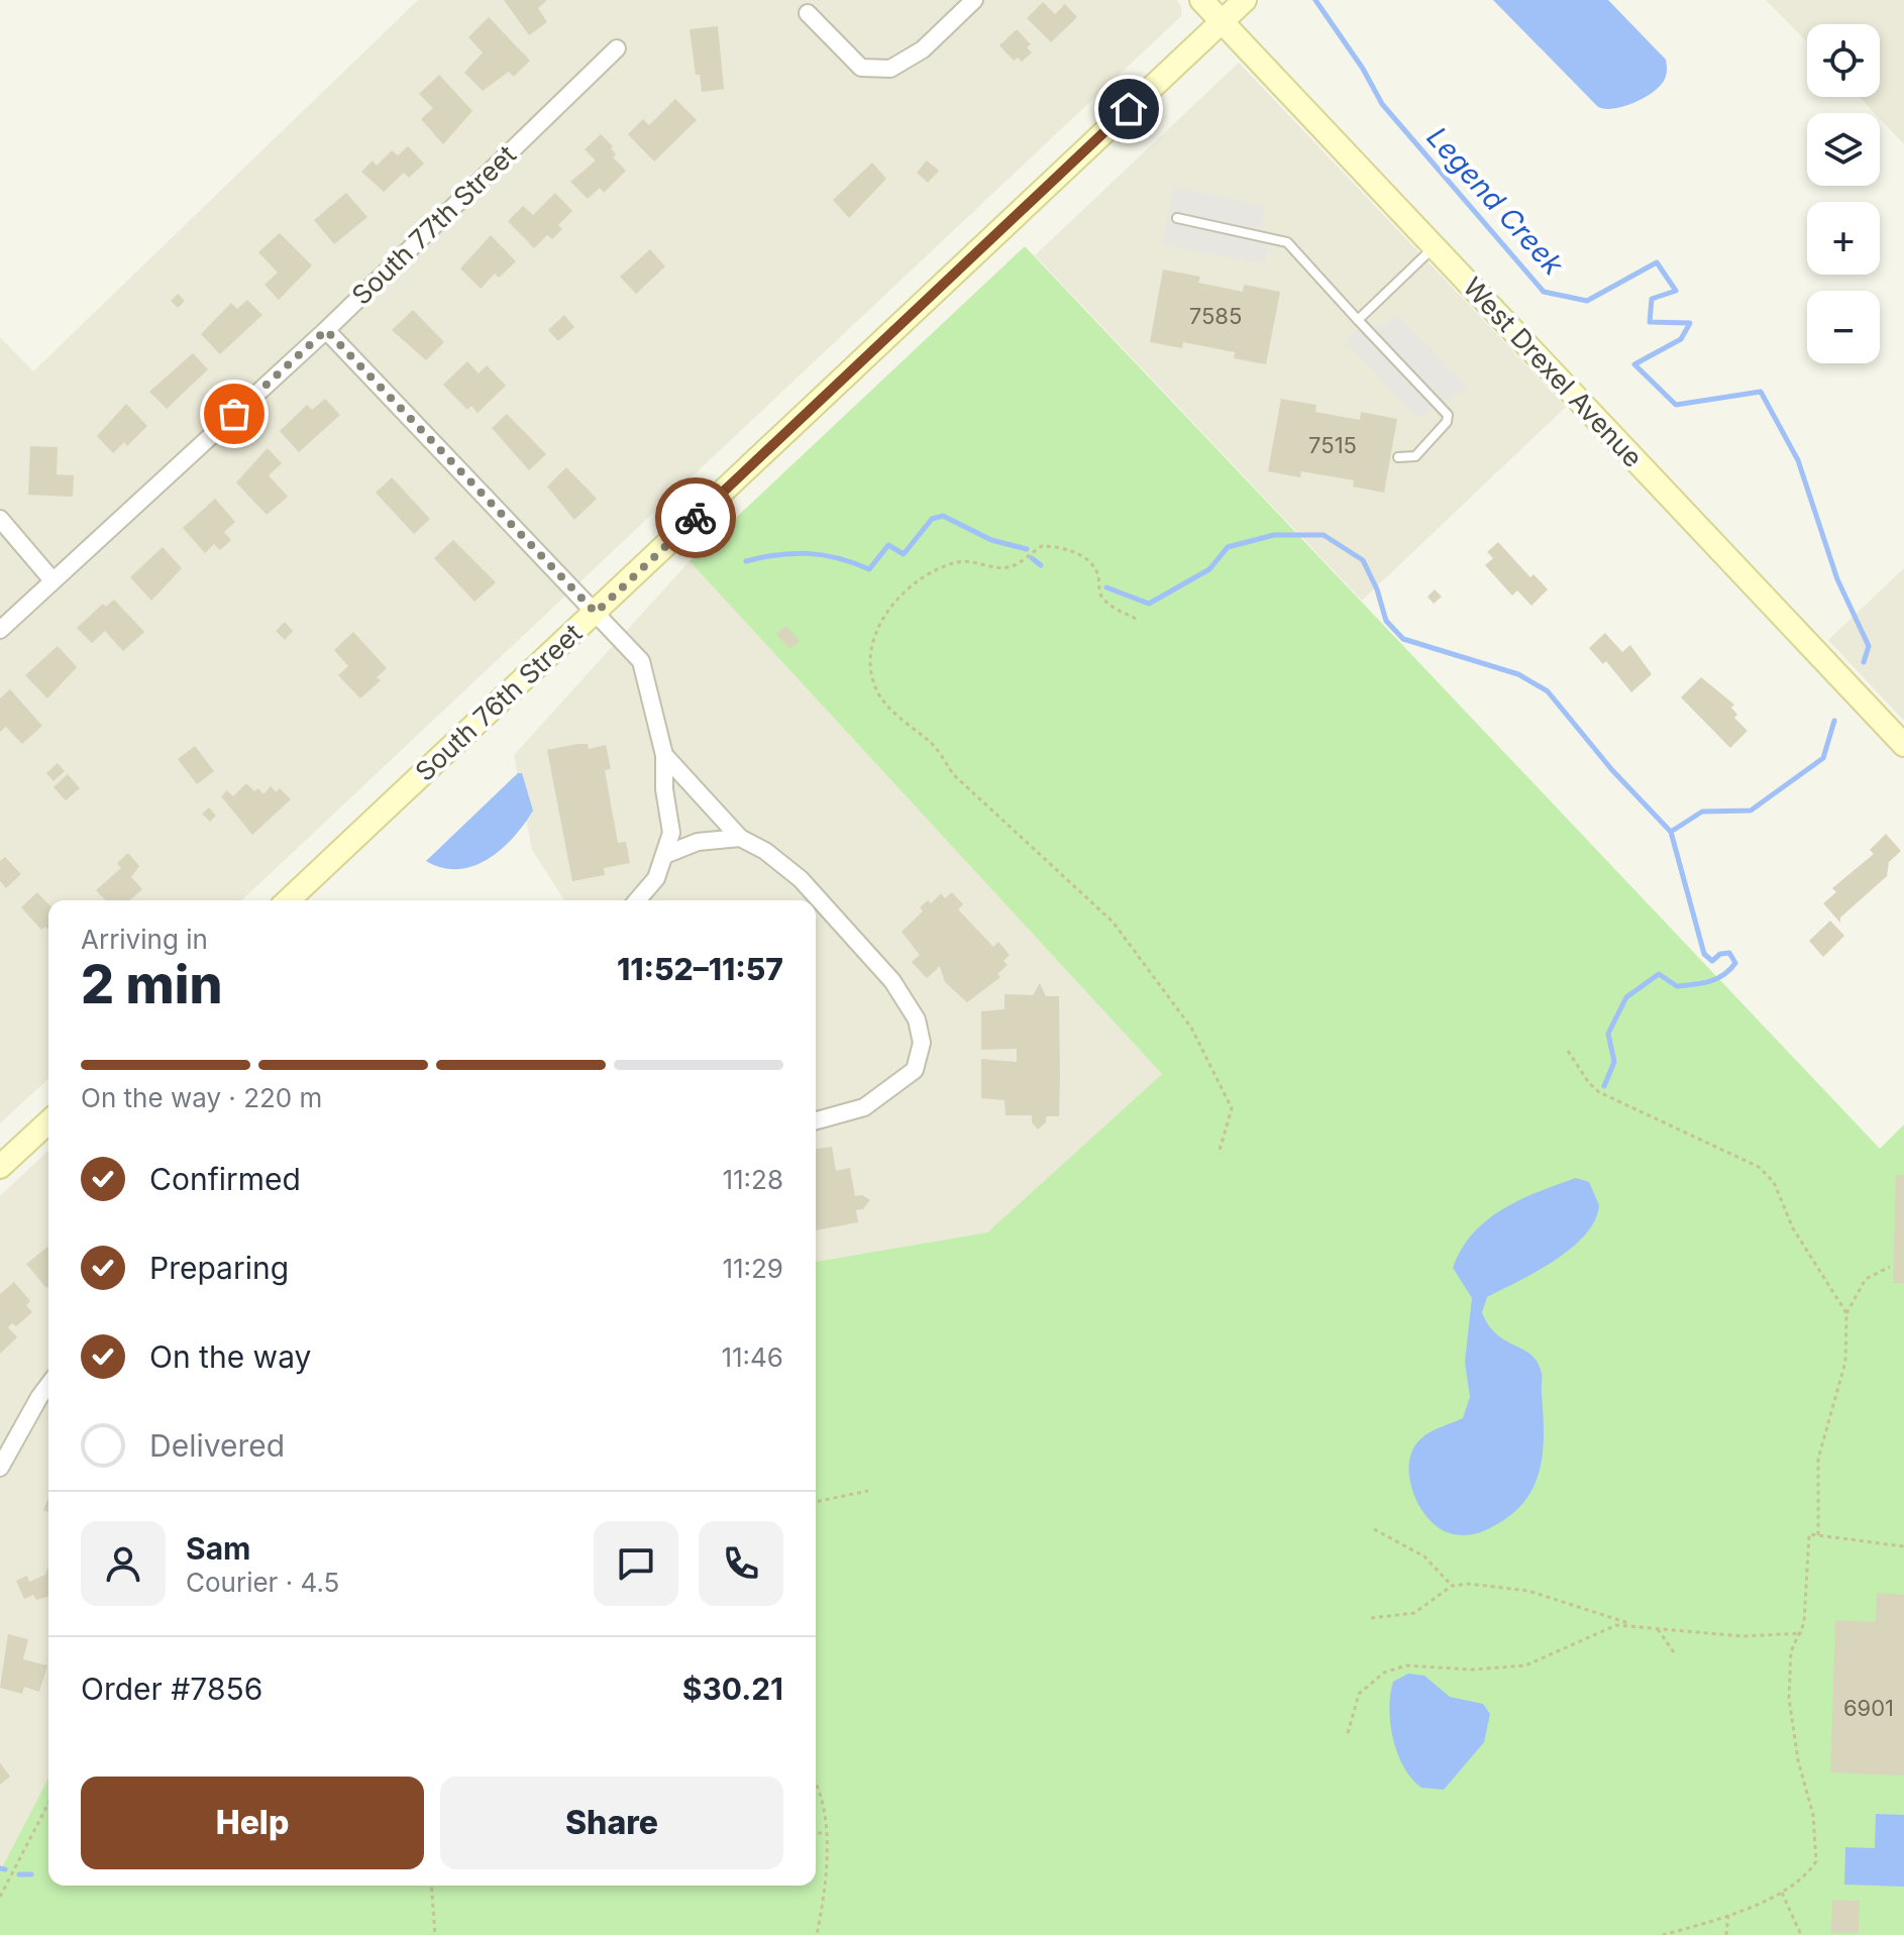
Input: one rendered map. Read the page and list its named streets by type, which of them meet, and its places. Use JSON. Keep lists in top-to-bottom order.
{
  "streets": {
    "main road": ["West Drexel Avenue", "South 76th Street"],
    "street": ["South 77th Street"]
  },
  "crossings": [
    ["West Drexel Avenue", "South 76th Street"]
  ],
  "water": ["Legend Creek"],
  "house_numbers": ["7585", "7515", "6901"],
  "page": {
    "map_buttons": ["+", "−"],
    "heading": ["2 min", "Arriving in", "11:52–11:57"],
    "panel": [
      "Sam",
      "Courier · 4.5",
      "Order #7856",
      "$30.21"
    ],
    "bar": "On the way · 220 m",
    "list": [
      ["Confirmed", "11:28"],
      ["Preparing", "11:29"],
      ["On the way", "11:46"],
      "Delivered"
    ],
    "buttons": ["Help", "Share"]
  }
}
